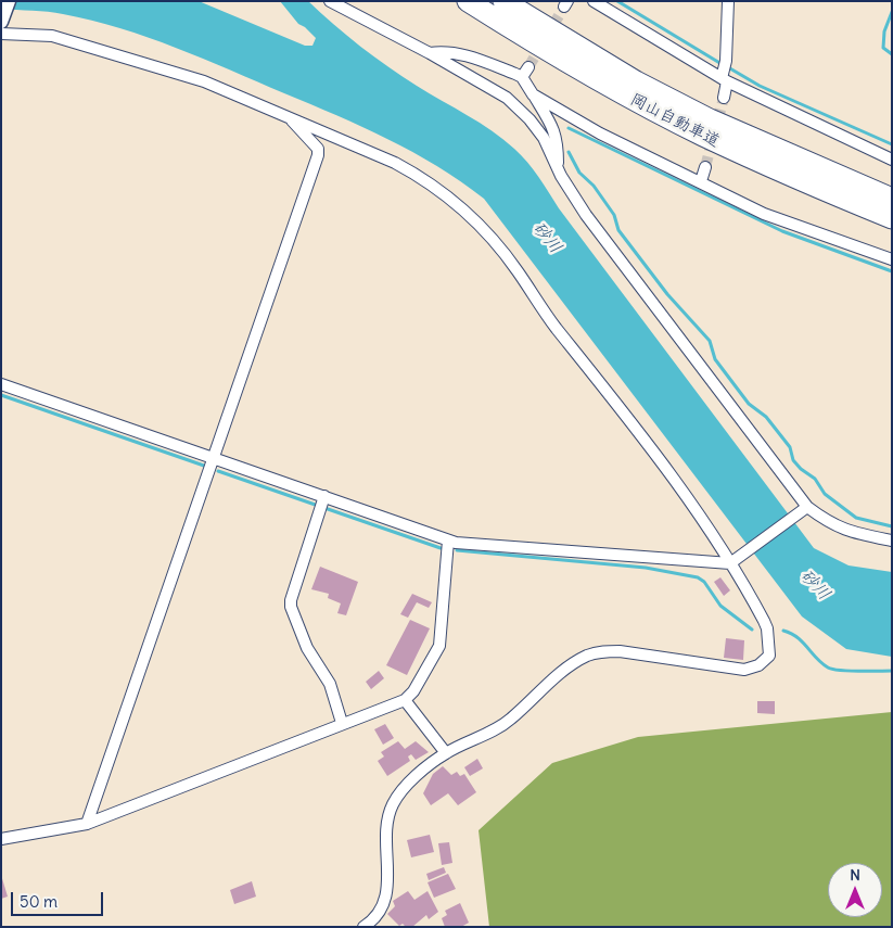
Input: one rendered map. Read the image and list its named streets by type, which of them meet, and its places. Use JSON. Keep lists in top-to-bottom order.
{
  "streets": {
    "highway": ["岡山自動車道"]
  },
  "water": ["砂川"],
  "scale_bar": "50 m",
  "north": "top"
}
